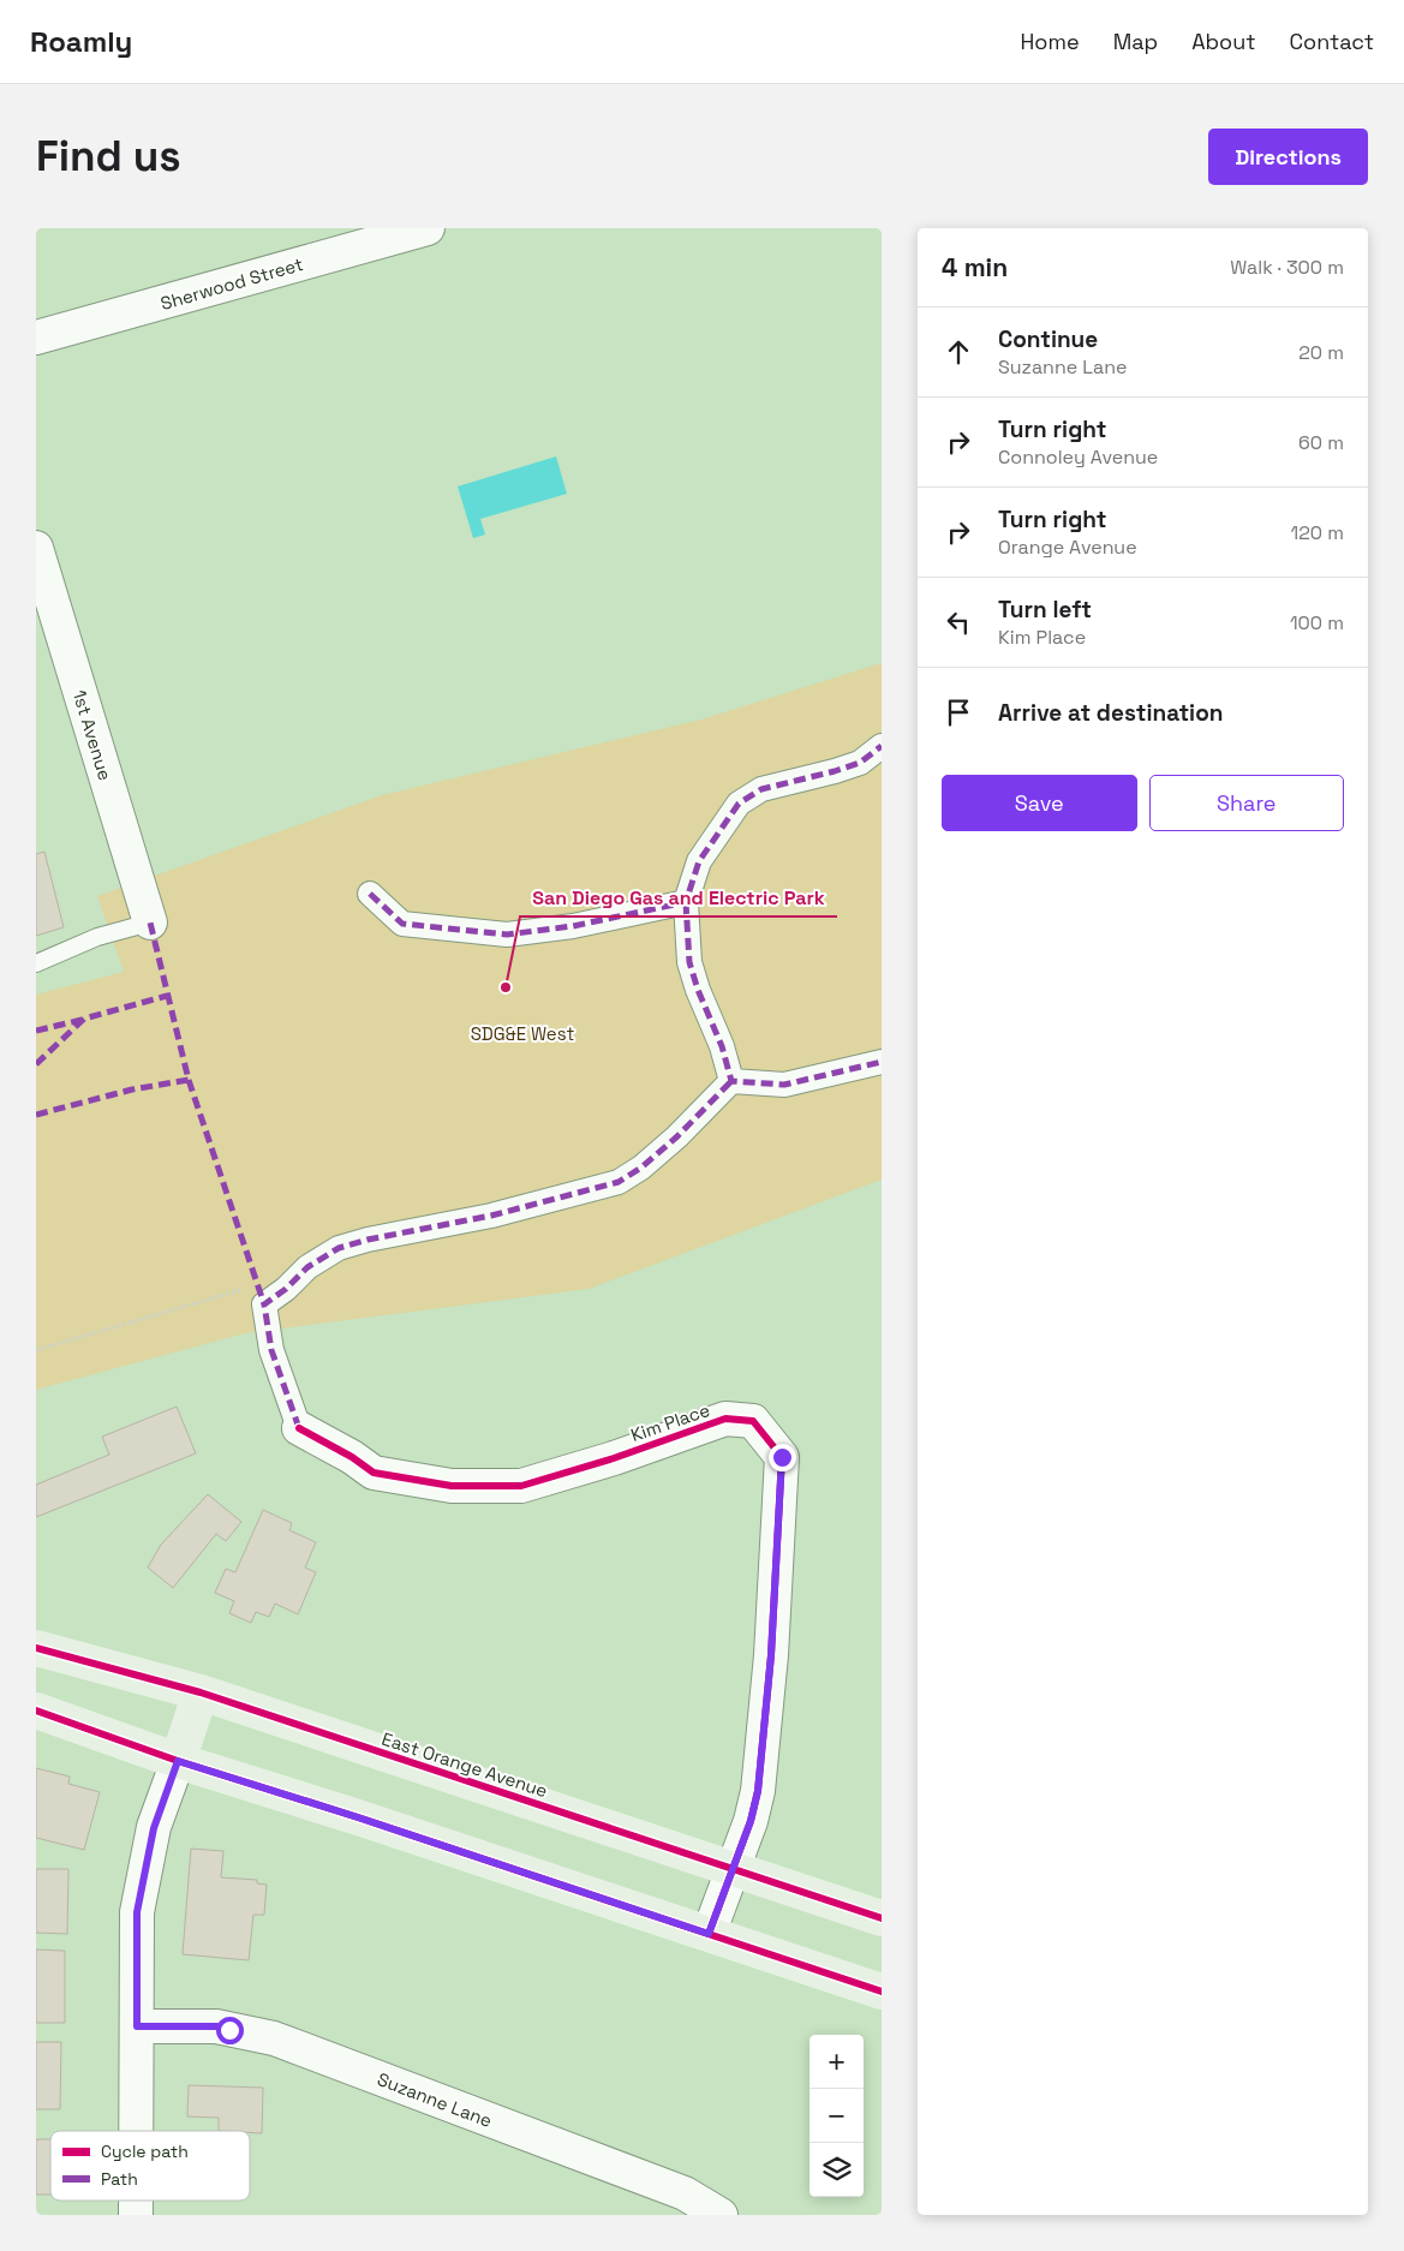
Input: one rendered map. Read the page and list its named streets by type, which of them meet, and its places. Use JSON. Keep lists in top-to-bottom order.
{
  "streets": {
    "main road": ["East Orange Avenue"],
    "street": [
      "Sherwood Street",
      "1st Avenue",
      "Kim Place",
      "Suzanne Lane"
    ]
  },
  "crossings": [
    ["Kim Place", "East Orange Avenue"]
  ],
  "parks": ["SDG&E West"],
  "places": ["San Diego Gas and Electric Park"],
  "legend": ["Cycle path", "Path"],
  "page": {
    "header": "Roamly",
    "nav": [
      "Home",
      "Map",
      "About",
      "Contact"
    ],
    "buttons": [
      "Directions",
      ["Save", "Share"]
    ],
    "title": "Find us",
    "heading": ["4 min", "Walk · 300 m"],
    "list": [
      ["Continue", "Suzanne Lane", "20 m"],
      ["Turn right", "Connoley Avenue", "60 m"],
      ["Turn right", "Orange Avenue", "120 m"],
      ["Turn left", "Kim Place", "100 m"],
      "Arrive at destination"
    ],
    "map_buttons": ["+", "−"]
  }
}
